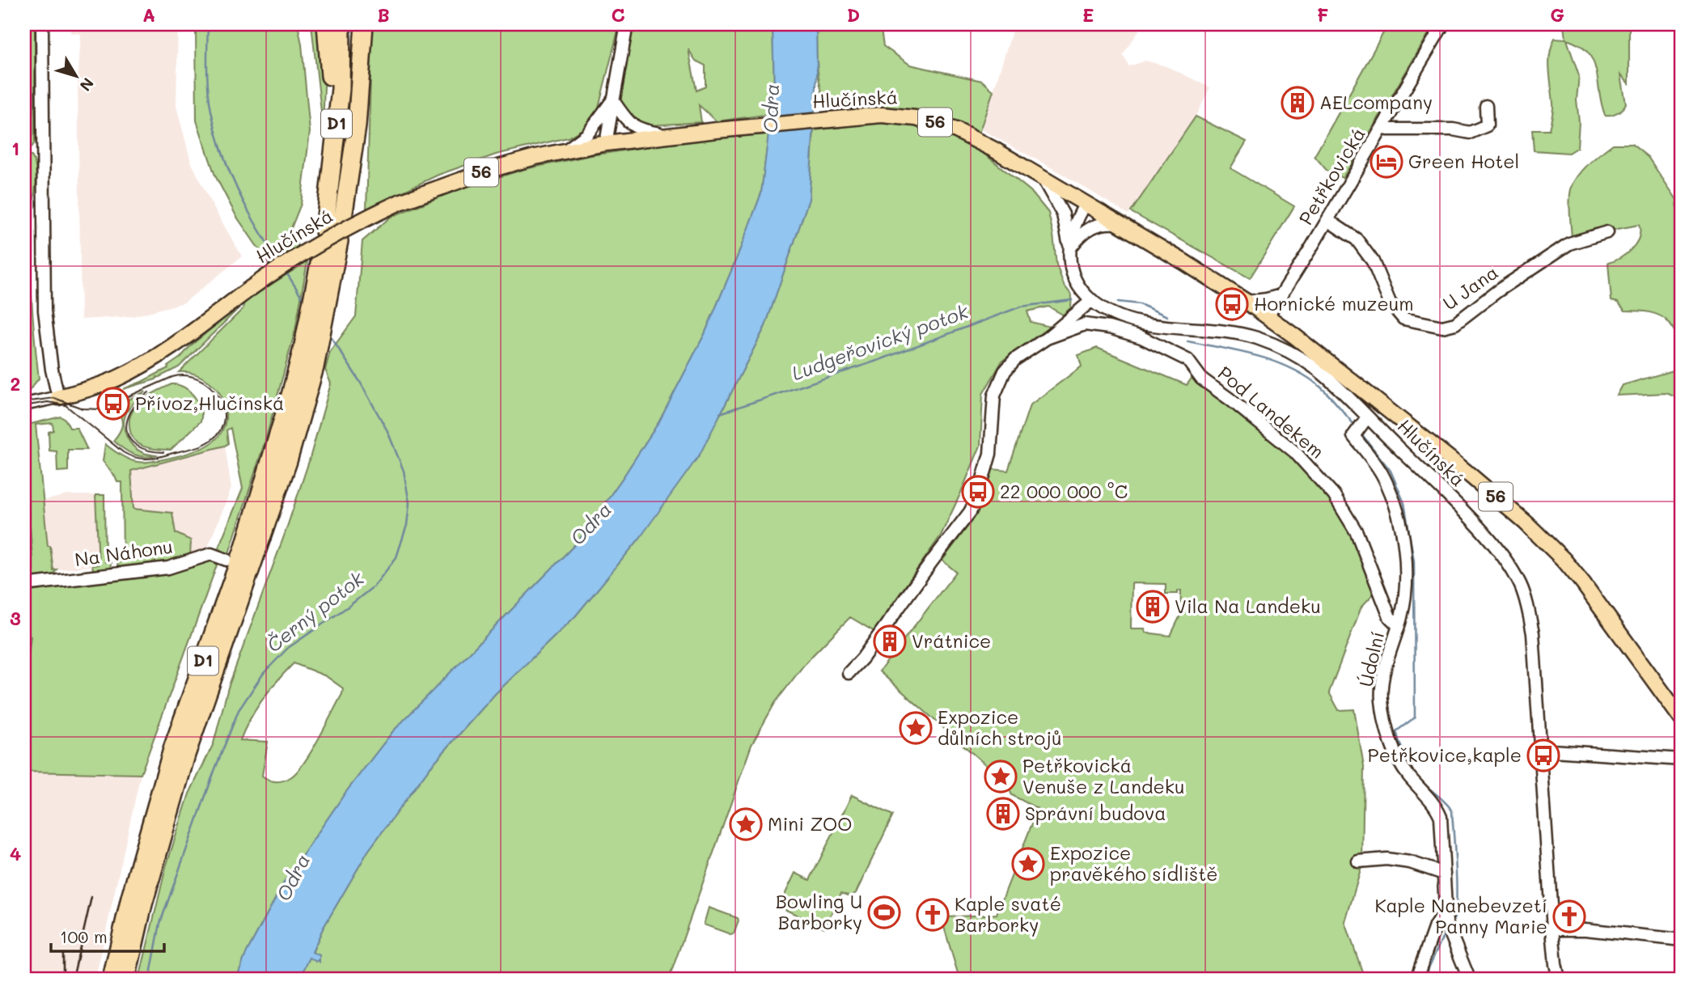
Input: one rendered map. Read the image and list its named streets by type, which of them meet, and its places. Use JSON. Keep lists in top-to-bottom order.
{
  "streets": {
    "highway": ["D1"],
    "main road": ["Hlučínská", "56"],
    "street": [
      "Petřkovická",
      "U Jana",
      "Pod Landekem",
      "Na Náhonu",
      "Údolní"
    ]
  },
  "crossings": [
    ["Hlučínská", "56"],
    ["Hlučínská", "Pod Landekem"],
    ["Hlučínská", "Údolní"],
    ["56", "Petřkovická"],
    ["Petřkovická", "U Jana"],
    ["Pod Landekem", "Údolní"]
  ],
  "water": ["Odra", "Ludgeřovický potok", "Černý potok"],
  "places": {
    "building": [
      "AELcompany",
      "Vila Na Landeku",
      "Vrátnice",
      "Správní budova"
    ],
    "hotel": ["Green Hotel"],
    "bus stop": [
      "Hornické muzeum",
      "Přívoz,Hlučínská",
      "22 000 000 °C",
      "Petřkovice,kaple"
    ],
    "place": [
      "Expozice důlních strojů",
      "Petřkovická Venuše z Landeku",
      "Mini ZOO",
      "Expozice pravěkého sídliště"
    ],
    "sports": ["Bowling U Barborky"],
    "church": ["Kaple svaté Barborky", "Kaple Nanebevzetí Panny Marie"]
  },
  "scale_bar": "100 m",
  "north": "bottom right",
  "grid": {
    "columns": [
      "A",
      "B",
      "C",
      "D",
      "E",
      "F",
      "G"
    ],
    "rows": [
      "1",
      "2",
      "3",
      "4"
    ]
  }
}
